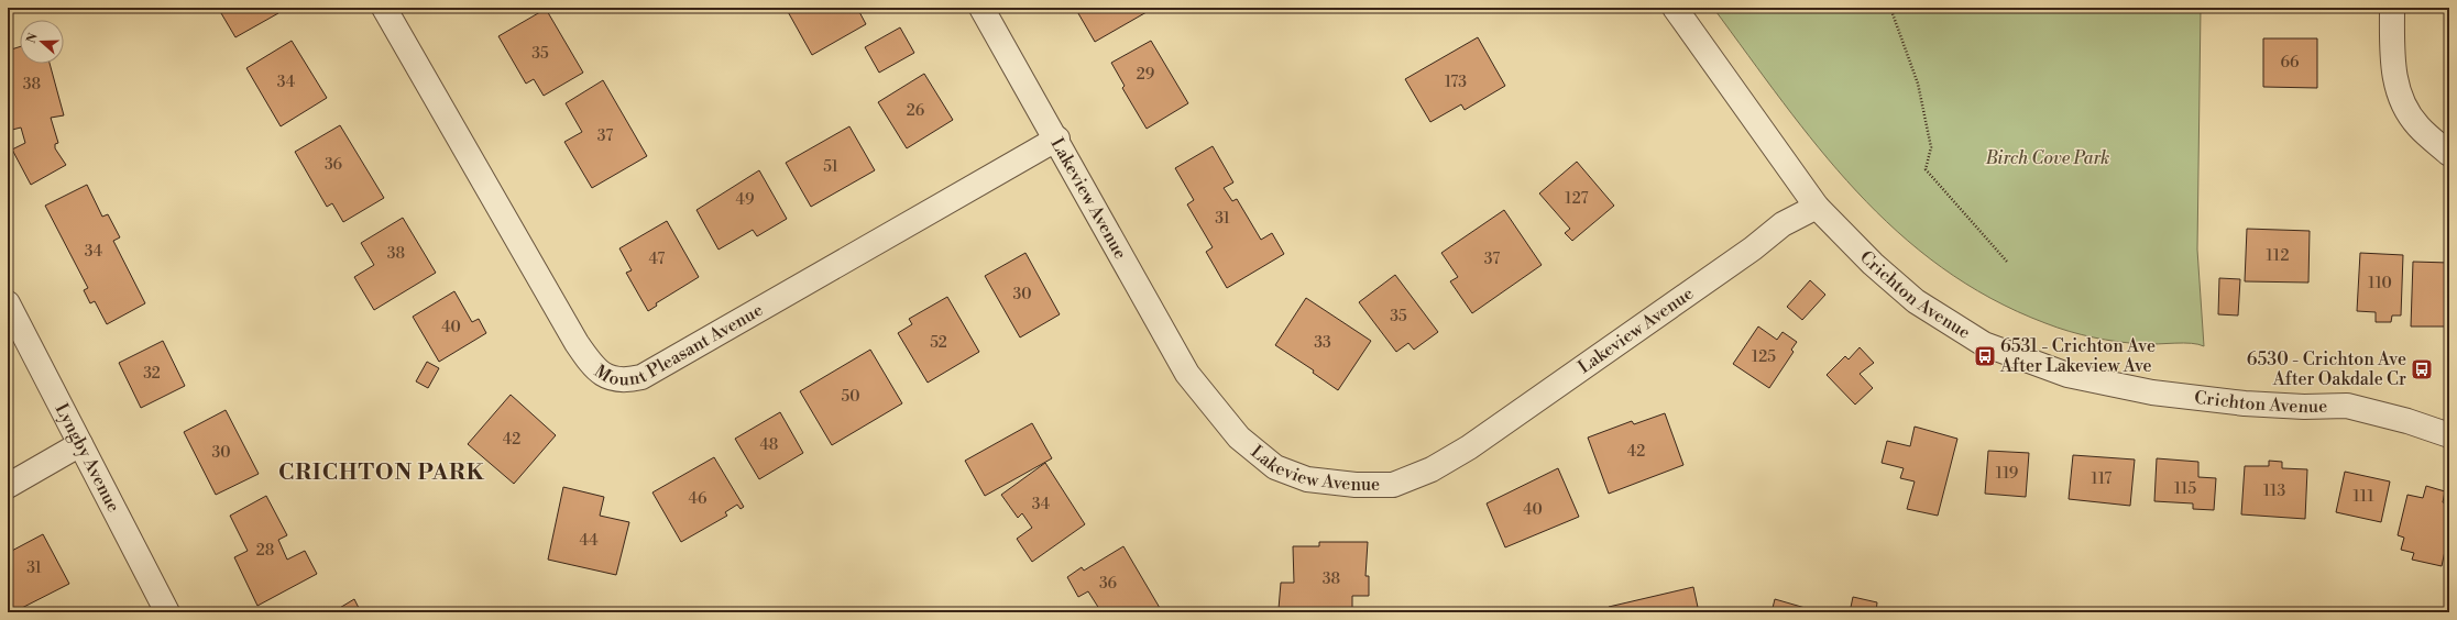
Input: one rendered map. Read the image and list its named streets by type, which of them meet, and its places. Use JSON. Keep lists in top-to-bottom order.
{
  "streets": {
    "street": [
      "Lakeview Avenue",
      "Crichton Avenue",
      "Mount Pleasant Avenue",
      "Lyngby Avenue"
    ]
  },
  "crossings": [
    ["Lakeview Avenue", "Crichton Avenue"],
    ["Lakeview Avenue", "Mount Pleasant Avenue"]
  ],
  "districts": ["CRICHTON PARK"],
  "parks": ["Birch Cove Park"],
  "places": {
    "bus stop": ["6531 - Crichton Ave After Lakeview Ave", "6530 - Crichton Ave After Oakdale Cr"]
  },
  "house_numbers": [
    "35",
    "66",
    "29",
    "34",
    "173",
    "38",
    "26",
    "37",
    "36",
    "51",
    "127",
    "49",
    "31",
    "34",
    "38",
    "112",
    "47",
    "37",
    "110",
    "30",
    "35",
    "40",
    "52",
    "33",
    "125",
    "32",
    "50",
    "42",
    "48",
    "42",
    "30",
    "119",
    "117",
    "115",
    "113",
    "111",
    "46",
    "34",
    "40",
    "44",
    "28",
    "31",
    "38",
    "36"
  ],
  "north": "left"
}
